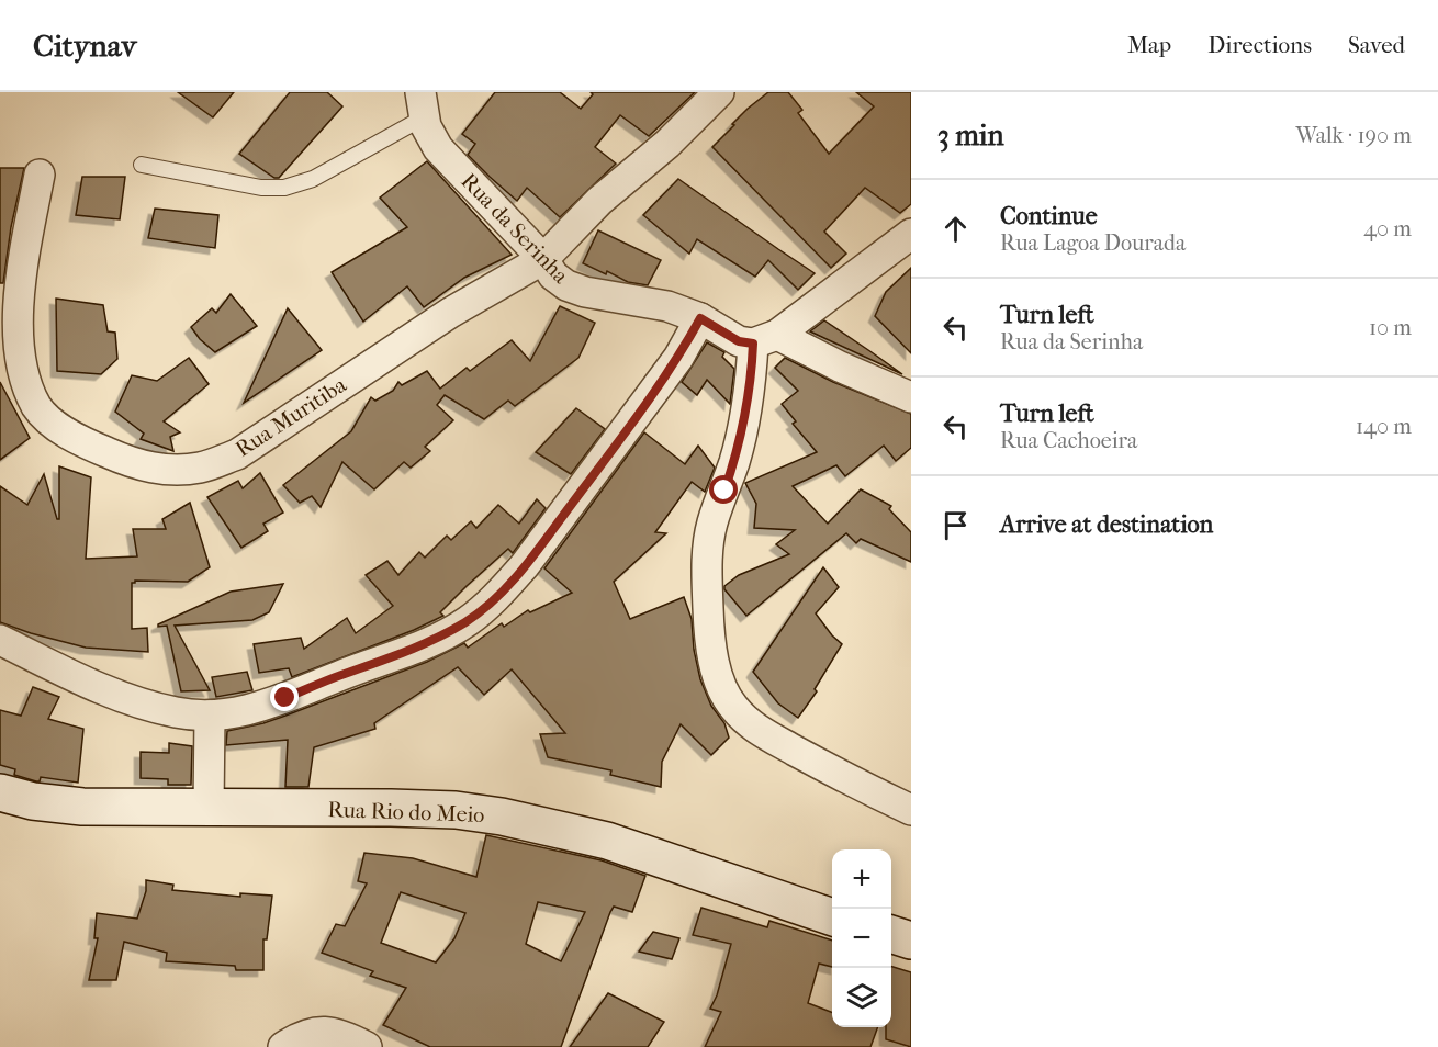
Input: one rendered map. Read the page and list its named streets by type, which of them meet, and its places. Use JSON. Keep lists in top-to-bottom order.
{
  "streets": {
    "main road": ["Rua Rio do Meio"],
    "street": ["Rua da Serinha", "Rua Muritiba"]
  },
  "crossings": [
    ["Rua da Serinha", "Rua Muritiba"]
  ],
  "page": {
    "header": "Citynav",
    "nav": ["Map", "Directions", "Saved"],
    "heading": ["3 min", "Walk · 190 m"],
    "list": [
      ["Continue", "Rua Lagoa Dourada", "40 m"],
      ["Turn left", "Rua da Serinha", "10 m"],
      ["Turn left", "Rua Cachoeira", "140 m"],
      "Arrive at destination"
    ],
    "map_buttons": ["+", "−"]
  }
}
